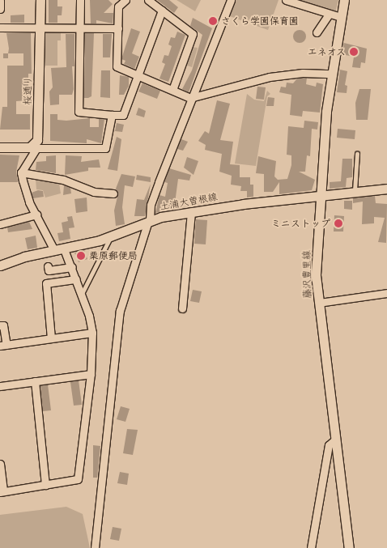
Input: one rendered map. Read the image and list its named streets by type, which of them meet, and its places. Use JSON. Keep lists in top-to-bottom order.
{
  "streets": {
    "main road": ["桜通り", "土浦大曽根線", "藤沢豊里線"]
  },
  "crossings": [
    ["土浦大曽根線", "藤沢豊里線"]
  ],
  "places": [
    "さくら学園保育園",
    "エネオス",
    "ミニストップ",
    "栗原郵便局"
  ]
}
